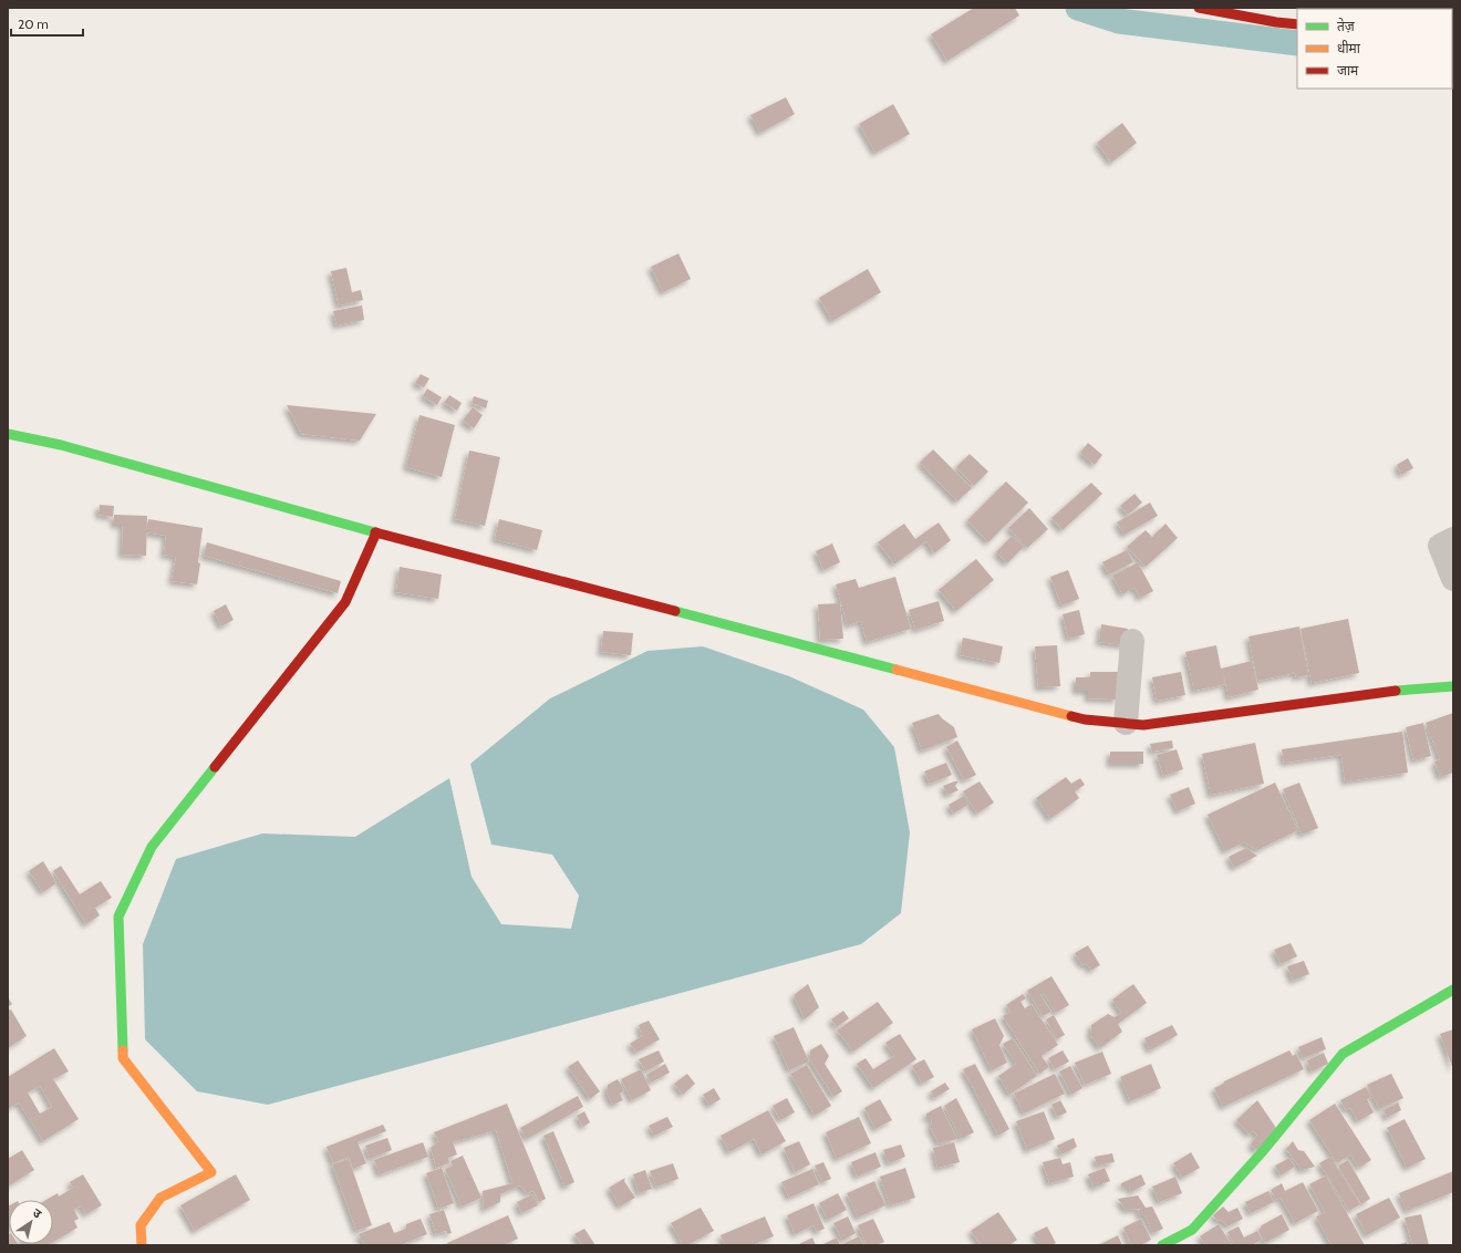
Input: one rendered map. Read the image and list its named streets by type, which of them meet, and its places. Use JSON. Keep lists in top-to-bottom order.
{
  "legend": ["तेज़", "धीमा", "जाम"],
  "scale_bar": "20 m",
  "north": "top right"
}
